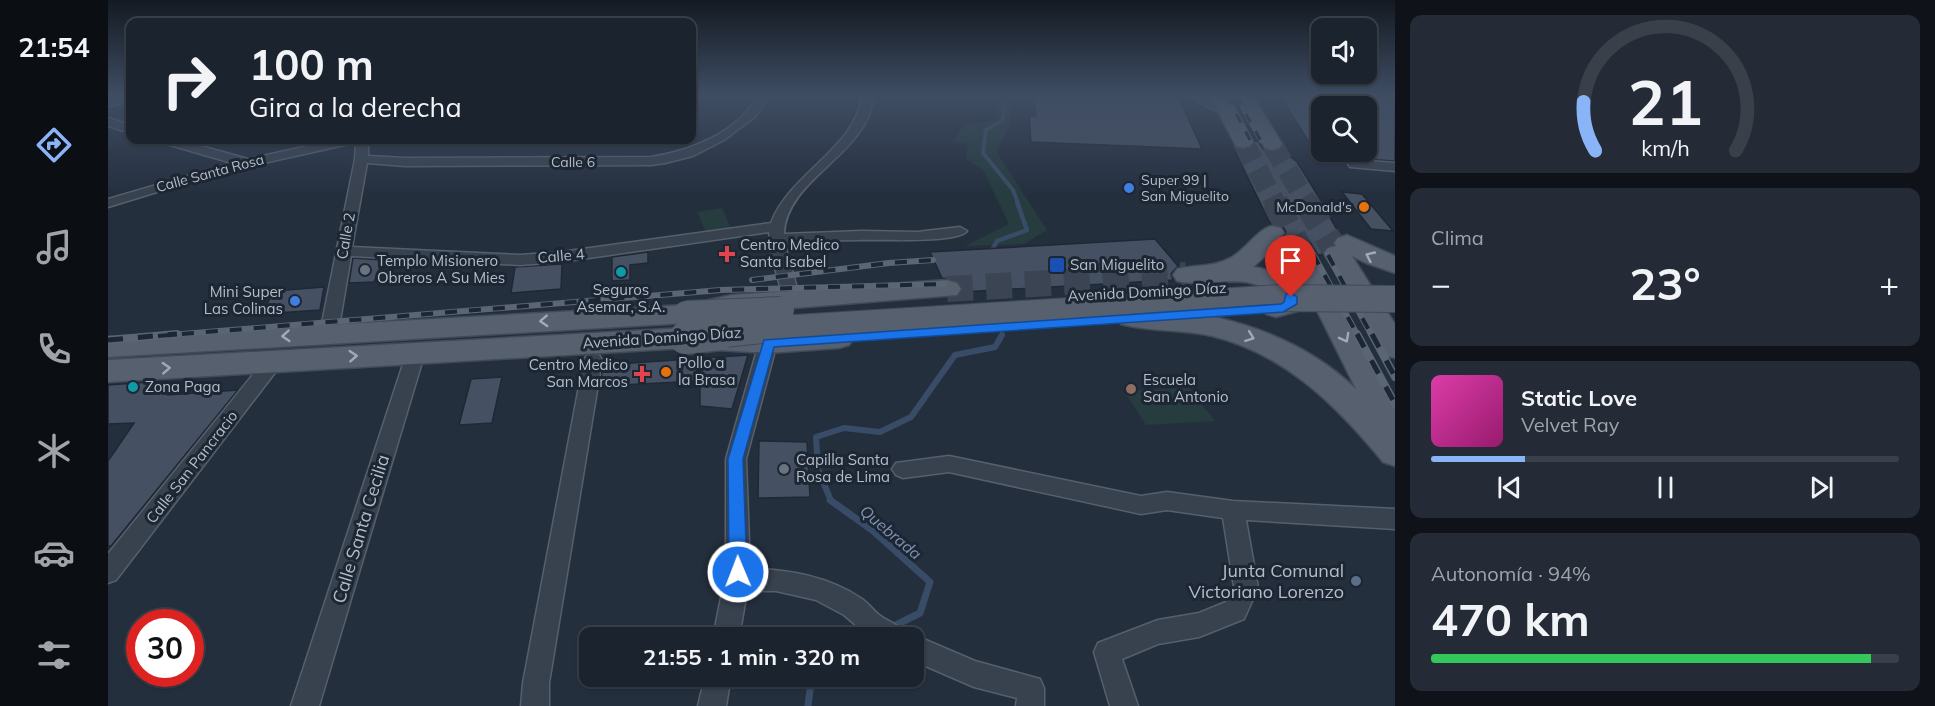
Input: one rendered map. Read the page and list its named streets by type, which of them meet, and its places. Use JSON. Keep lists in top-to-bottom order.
{
  "streets": {
    "main road": ["Avenida Domingo Díaz"],
    "street": [
      "Calle 6",
      "Calle Santa Rosa",
      "Calle 2",
      "Calle 4",
      "Calle San Pancracio",
      "Calle Santa Cecilia"
    ]
  },
  "crossings": [
    ["Calle 6", "Calle 2"],
    ["Calle 2", "Calle 4"],
    ["Calle 2", "Avenida Domingo Díaz"],
    ["Avenida Domingo Díaz", "Calle San Pancracio"],
    ["Avenida Domingo Díaz", "Calle Santa Cecilia"]
  ],
  "water": ["Quebrada"],
  "places": {
    "other": [
      "Super 99 | San Miguelito",
      "McDonald's",
      "Templo Misionero Obreros A Su Mies",
      "Seguros Asemar, S.A.",
      "Mini Super Las Colinas",
      "Pollo a la Brasa",
      "Zona Paga",
      "Escuela San Antonio",
      "Capilla Santa Rosa de Lima",
      "Junta Comunal Victoriano Lorenzo"
    ],
    "health": ["Centro Medico Santa Isabel", "Centro Medico San Marcos"],
    "transit": ["San Miguelito"]
  },
  "page": {
    "tabs": "21:54",
    "turn": ["100 m", "Gira a la derecha"],
    "tile": [
      "Clima",
      ["Autonomía · 94%", "470 km"]
    ],
    "heat": ["−", "23°", "+"],
    "song": ["Static Love", "Velvet Ray"],
    "limit": "30",
    "trip": "21:55 · 1 min · 320 m",
    "gauge": ["21", "km/h"]
  }
}
